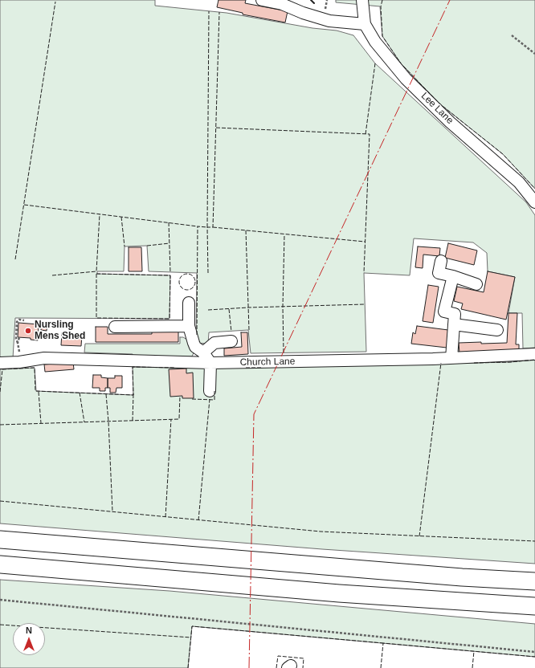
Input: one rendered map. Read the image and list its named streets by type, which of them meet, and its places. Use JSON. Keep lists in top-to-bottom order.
{
  "streets": {
    "street": ["Lee Lane", "Church Lane"]
  },
  "places": ["Nursling Mens Shed"],
  "north": "top"
}
